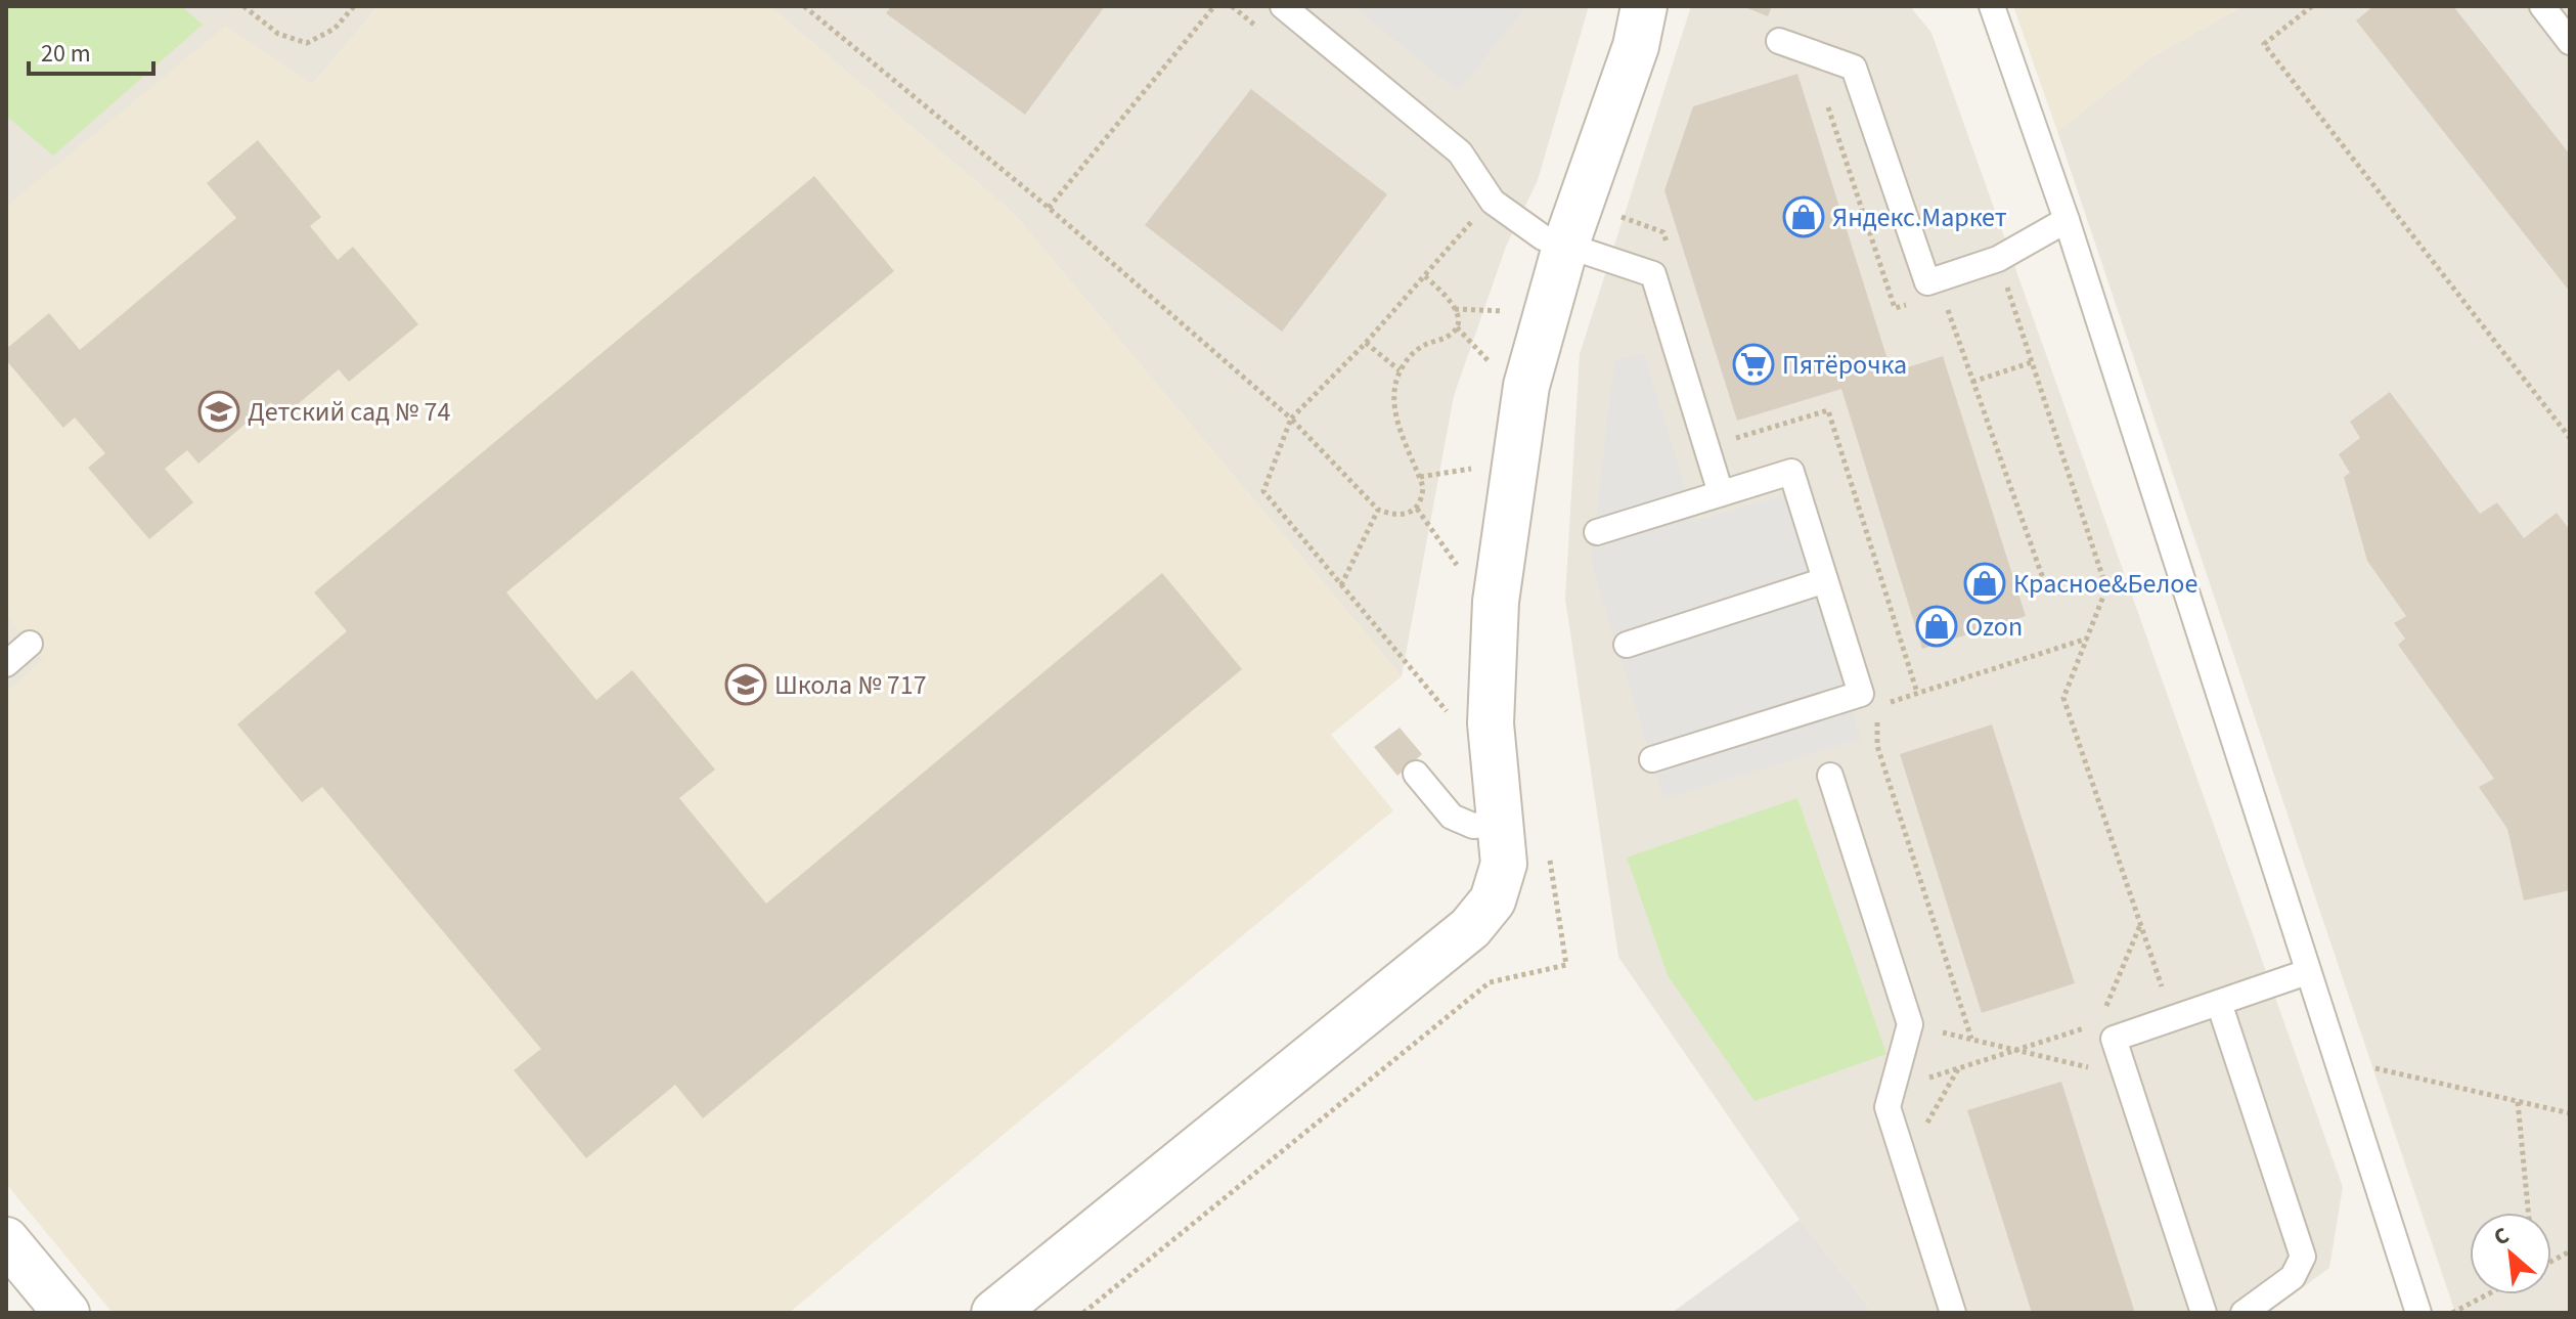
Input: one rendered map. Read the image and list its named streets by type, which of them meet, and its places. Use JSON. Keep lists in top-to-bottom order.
{
  "places": {
    "shop": ["Яндекс.Маркет", "Красное&Белое", "Ozon"],
    "supermarket": ["Пятёрочка"],
    "school or university": ["Детский сад № 74", "Школа № 717"]
  },
  "scale_bar": "20 m",
  "north": "top left"
}
